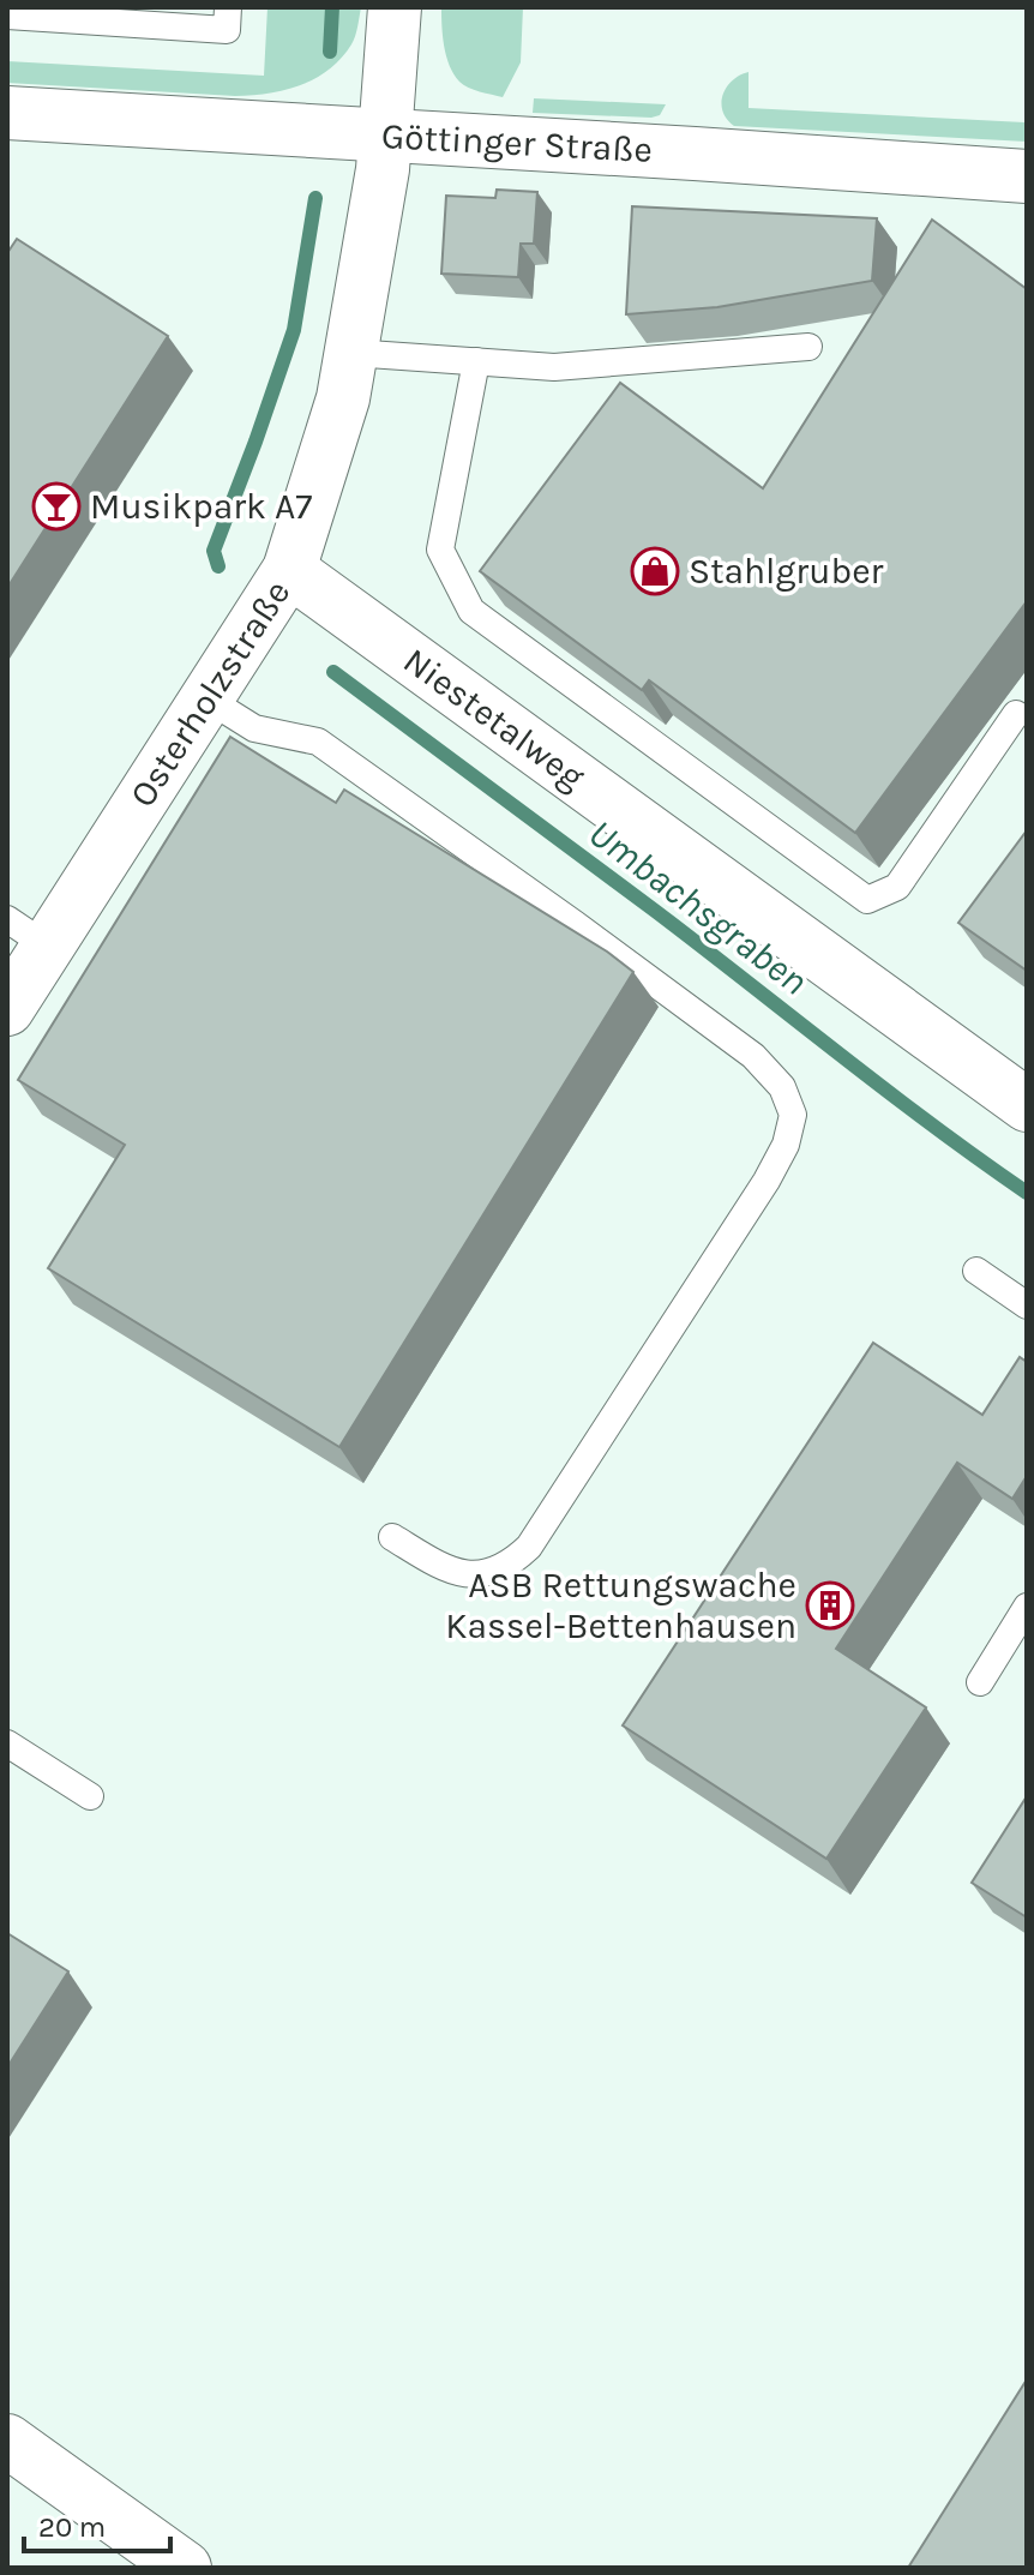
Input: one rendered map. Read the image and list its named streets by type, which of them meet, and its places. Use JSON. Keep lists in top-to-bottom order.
{
  "streets": {
    "street": ["Göttinger Straße", "Osterholzstraße", "Niestetalweg"]
  },
  "crossings": [
    ["Göttinger Straße", "Osterholzstraße"],
    ["Osterholzstraße", "Niestetalweg"]
  ],
  "water": ["Umbachsgraben"],
  "places": {
    "bar": ["Musikpark A7"],
    "shop": ["Stahlgruber"],
    "building": ["ASB Rettungswache Kassel-Bettenhausen"]
  },
  "scale_bar": "20 m"
}
